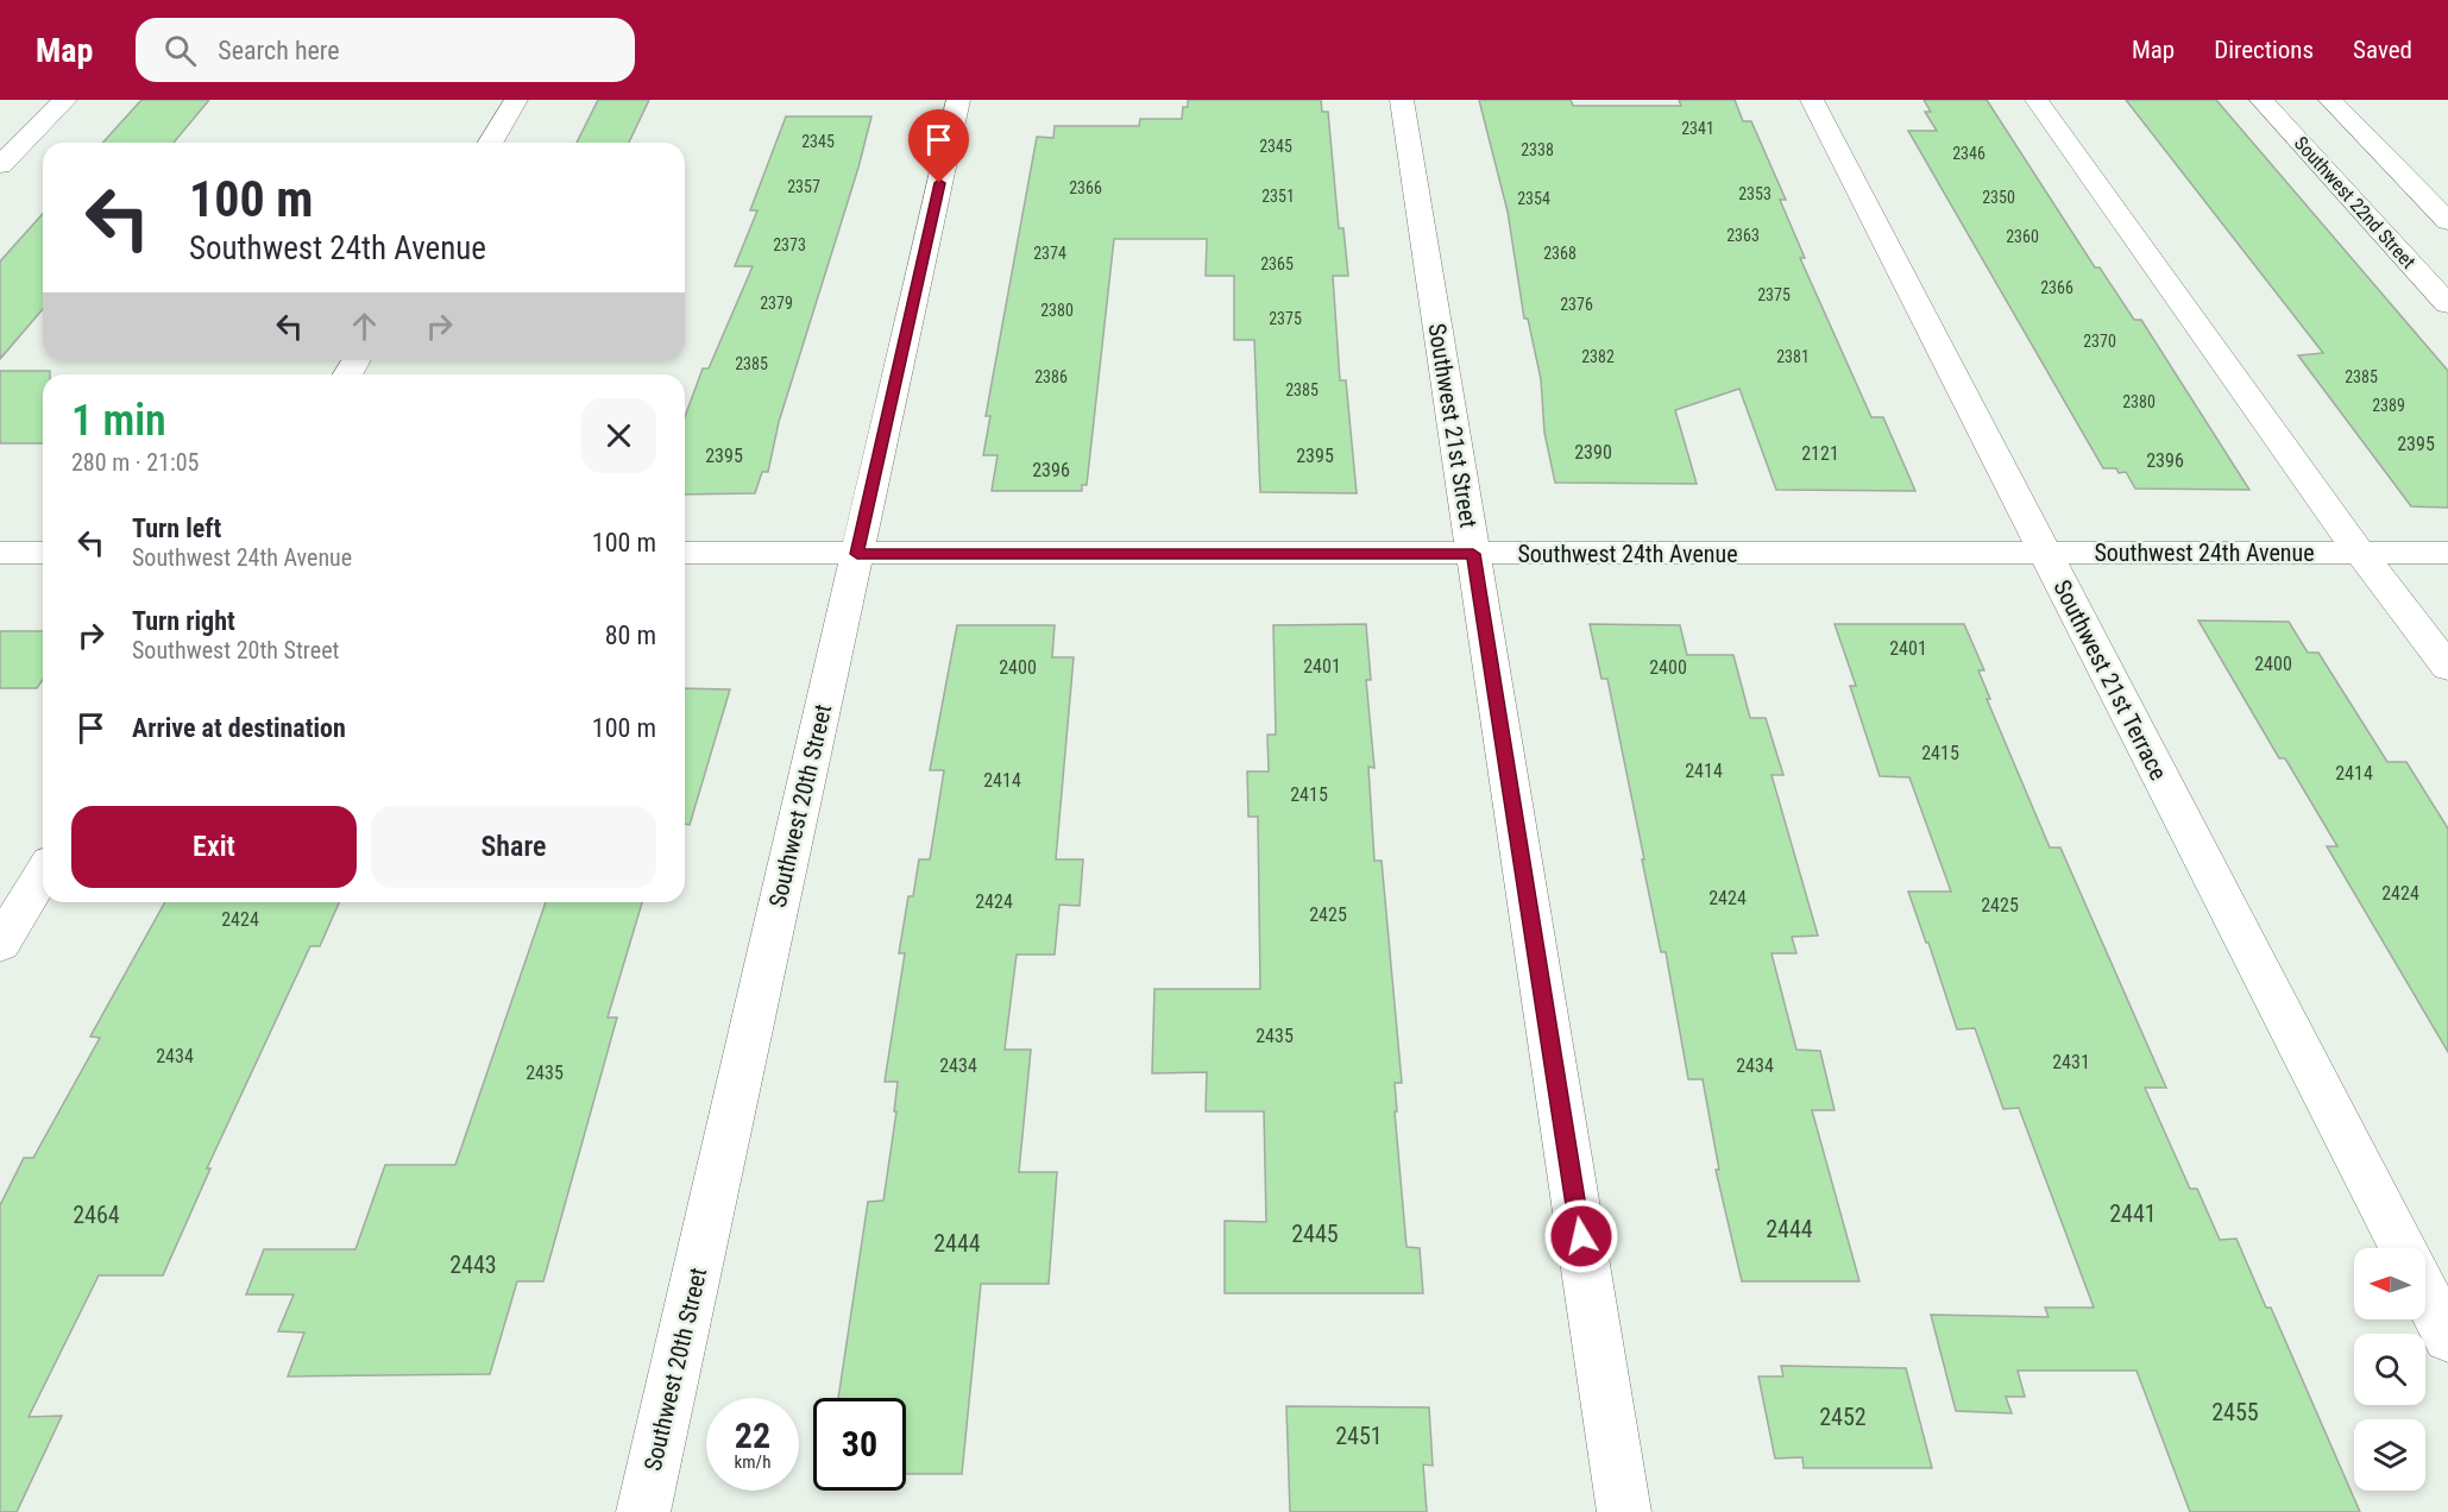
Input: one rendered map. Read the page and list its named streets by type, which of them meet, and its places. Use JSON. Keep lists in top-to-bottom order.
{
  "streets": {
    "street": [
      "Southwest 22nd Street",
      "Southwest 21st Street",
      "Southwest 24th Avenue",
      "Southwest 21st Terrace",
      "Southwest 20th Street"
    ]
  },
  "crossings": [
    ["Southwest 21st Street", "Southwest 24th Avenue"],
    ["Southwest 24th Avenue", "Southwest 21st Terrace"],
    ["Southwest 24th Avenue", "Southwest 20th Street"]
  ],
  "house_numbers": [
    "2341",
    "2345",
    "2345",
    "2338",
    "2346",
    "2357",
    "2366",
    "2353",
    "2351",
    "2350",
    "2354",
    "2363",
    "2360",
    "2373",
    "2374",
    "2368",
    "2365",
    "2366",
    "2375",
    "2379",
    "2376",
    "2380",
    "2375",
    "2370",
    "2382",
    "2381",
    "2385",
    "2386",
    "2385",
    "2385",
    "2380",
    "2389",
    "2395",
    "2390",
    "2121",
    "2395",
    "2395",
    "2396",
    "2396",
    "2401",
    "2400",
    "2401",
    "2400",
    "2400",
    "2415",
    "2414",
    "2414",
    "2414",
    "2415",
    "2424",
    "2424",
    "2424",
    "2425",
    "2425",
    "2424",
    "2435",
    "2434",
    "2431",
    "2434",
    "2434",
    "2435",
    "2441",
    "2464",
    "2444",
    "2445",
    "2444",
    "2443",
    "2455",
    "2452",
    "2451"
  ],
  "north": "left",
  "page": {
    "header": "Map",
    "search": "Search here",
    "nav": ["Map", "Directions", "Saved"],
    "turn": ["100 m", "Southwest 24th Avenue"],
    "heading": ["1 min", "280 m · 21:05"],
    "list": [
      {
        "name": "Turn left",
        "note": "Southwest 24th Avenue",
        "value": "100 m"
      },
      {
        "name": "Turn right",
        "note": "Southwest 20th Street",
        "value": "80 m"
      },
      {
        "name": "Arrive at destination",
        "value": "100 m"
      }
    ],
    "buttons": ["Exit", "Share"],
    "speed": "22 km/h",
    "limit": "30"
  }
}
